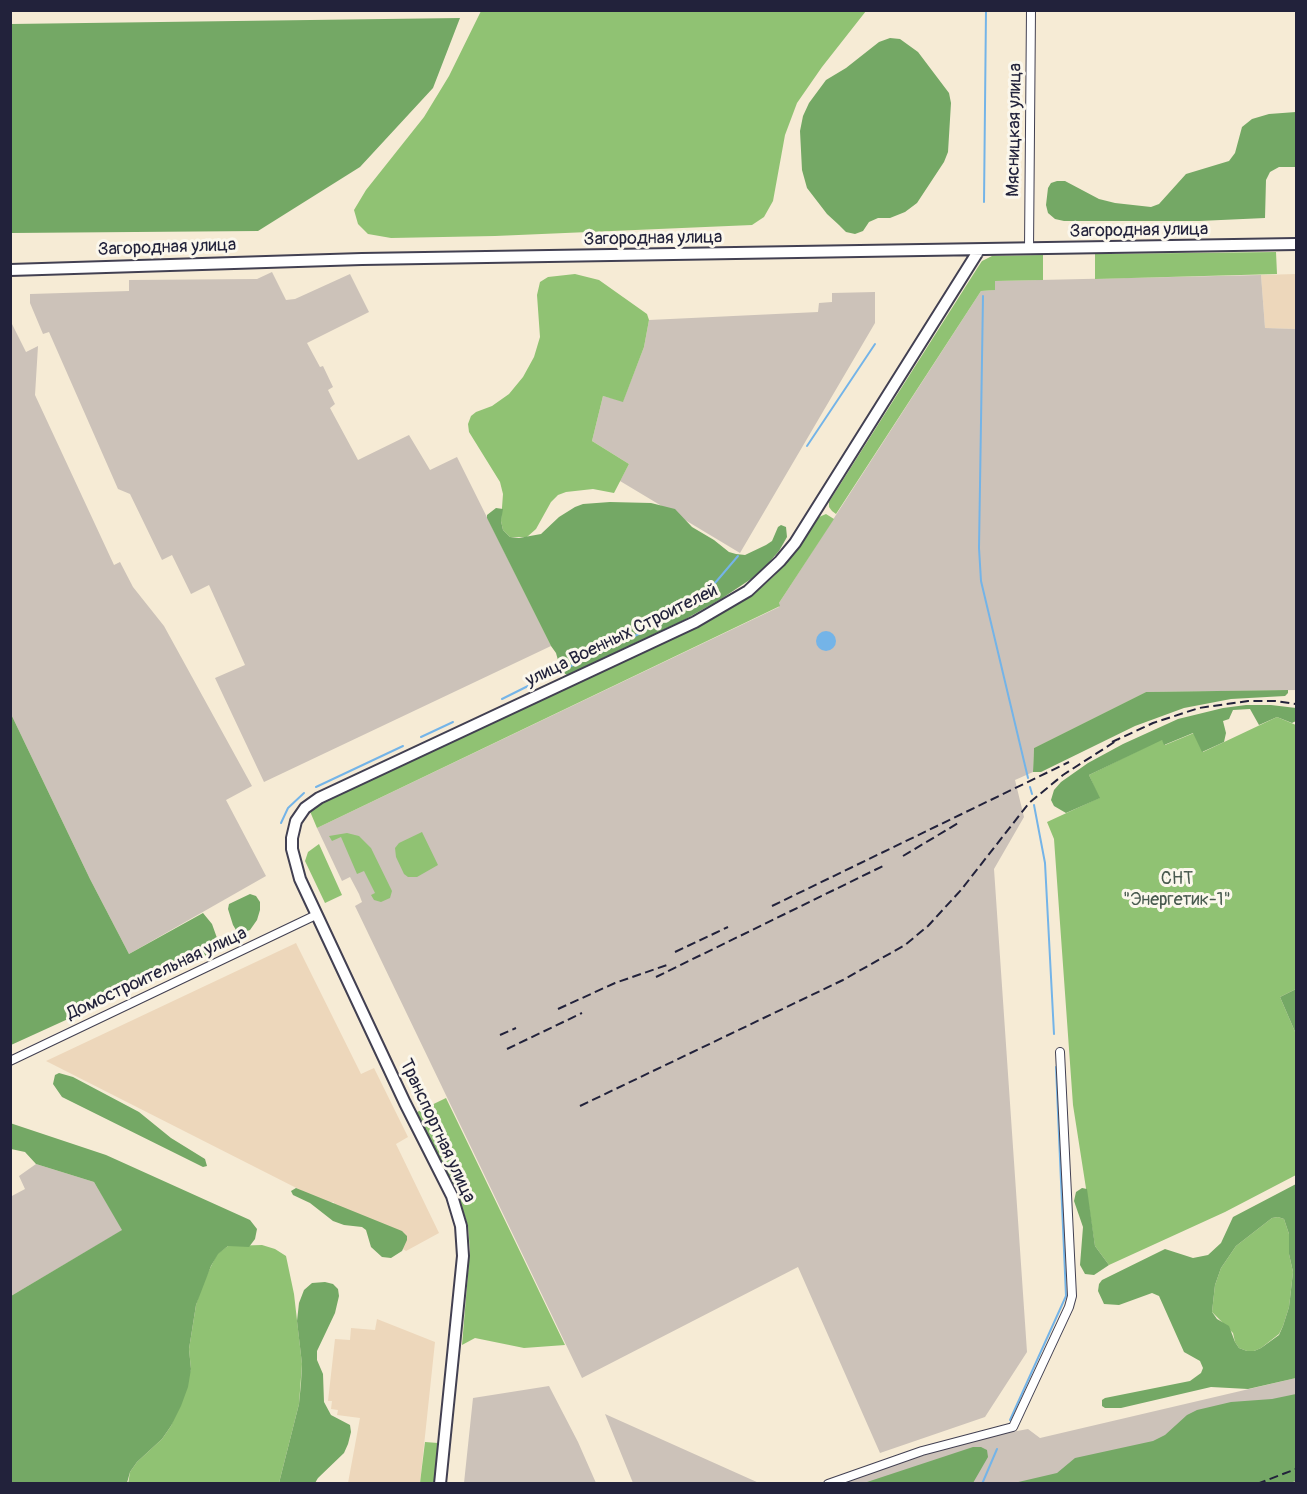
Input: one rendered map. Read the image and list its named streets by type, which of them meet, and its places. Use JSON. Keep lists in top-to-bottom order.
{
  "streets": {
    "street": [
      "Мясницкая улица",
      "Загородная улица",
      "улица Военных Строителей",
      "Домостроительная улица",
      "Транспортная улица"
    ]
  },
  "crossings": [
    ["Мясницкая улица", "Загородная улица"],
    ["Загородная улица", "улица Военных Строителей"],
    ["улица Военных Строителей", "Домостроительная улица"],
    ["улица Военных Строителей", "Транспортная улица"],
    ["Домостроительная улица", "Транспортная улица"]
  ],
  "parks": ["СНТ \"Энергетик-1\""]
}
